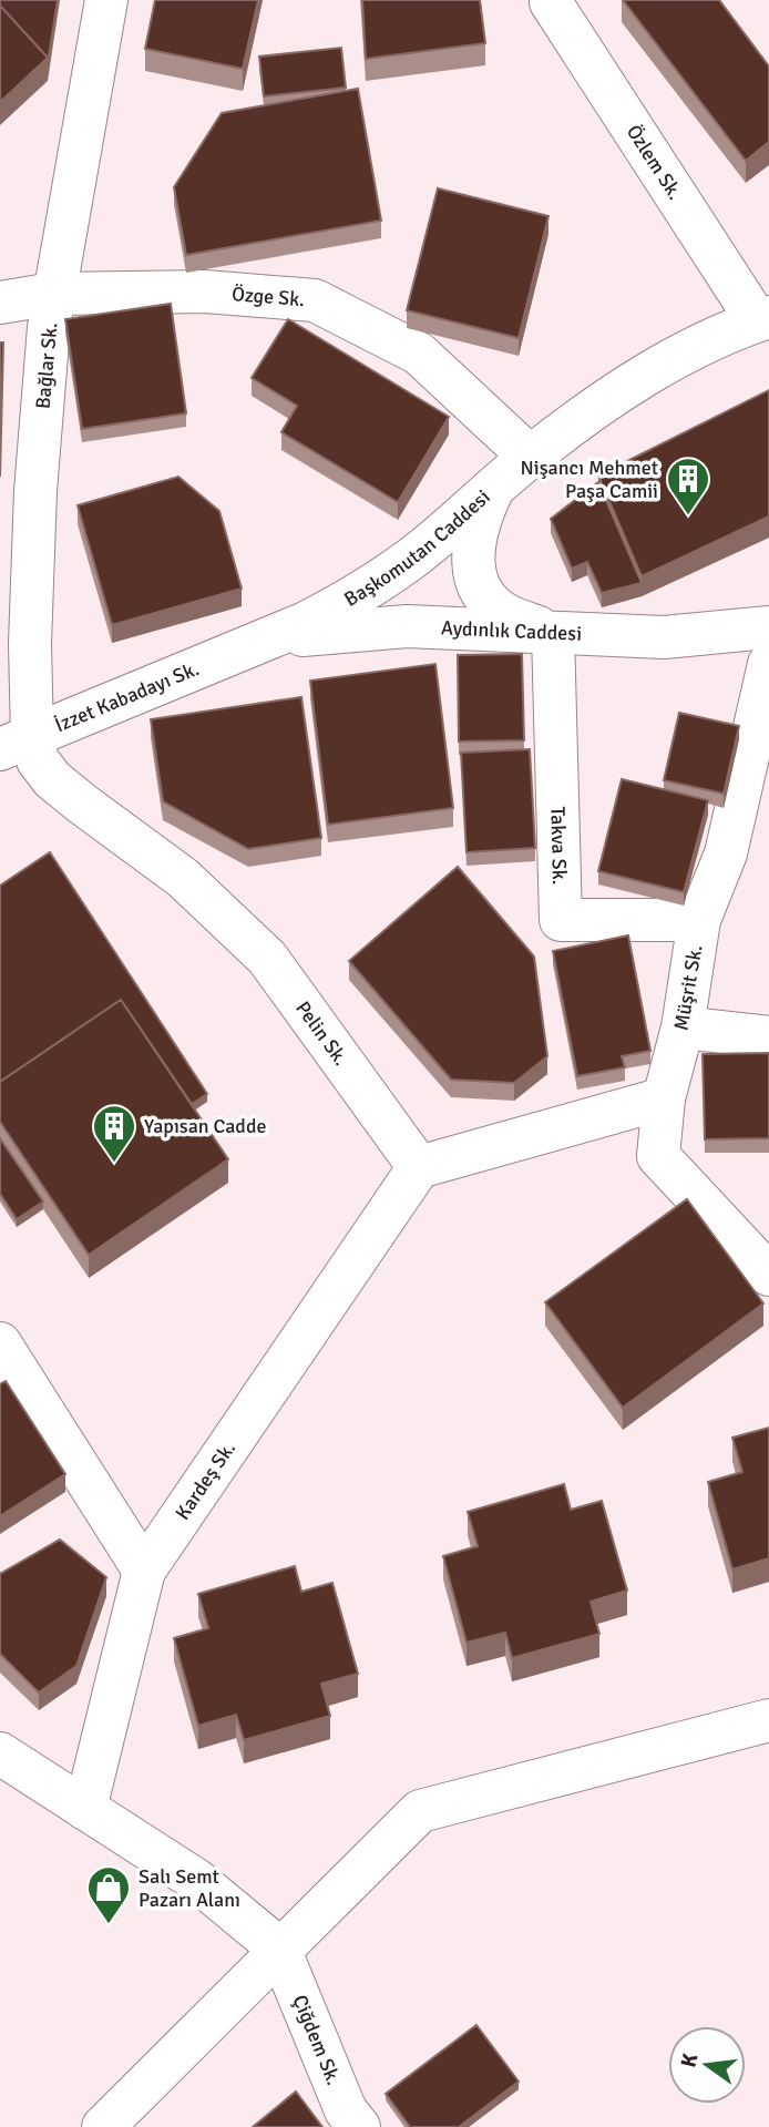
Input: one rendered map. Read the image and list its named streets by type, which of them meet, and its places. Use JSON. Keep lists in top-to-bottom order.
{
  "streets": {
    "street": [
      "Özlem Sk.",
      "Özge Sk.",
      "Bağlar Sk.",
      "Başkomutan Caddesi",
      "Aydınlık Caddesi",
      "İzzet Kabadayı Sk.",
      "Takva Sk.",
      "Müşrit Sk.",
      "Pelin Sk.",
      "Kardeş Sk.",
      "Çiğdem Sk."
    ]
  },
  "crossings": [
    ["Özlem Sk.", "Başkomutan Caddesi"],
    ["Özge Sk.", "Bağlar Sk."],
    ["Özge Sk.", "Başkomutan Caddesi"],
    ["Bağlar Sk.", "İzzet Kabadayı Sk."],
    ["Bağlar Sk.", "Pelin Sk."],
    ["Başkomutan Caddesi", "Aydınlık Caddesi"],
    ["Başkomutan Caddesi", "İzzet Kabadayı Sk."],
    ["Aydınlık Caddesi", "İzzet Kabadayı Sk."],
    ["Aydınlık Caddesi", "Takva Sk."],
    ["İzzet Kabadayı Sk.", "Pelin Sk."],
    ["Takva Sk.", "Müşrit Sk."],
    ["Pelin Sk.", "Kardeş Sk."]
  ],
  "places": {
    "building": ["Nişancı Mehmet Paşa Camii", "Yapısan Cadde"],
    "shop": ["Salı Semt Pazarı Alanı"]
  },
  "north": "left"
}
